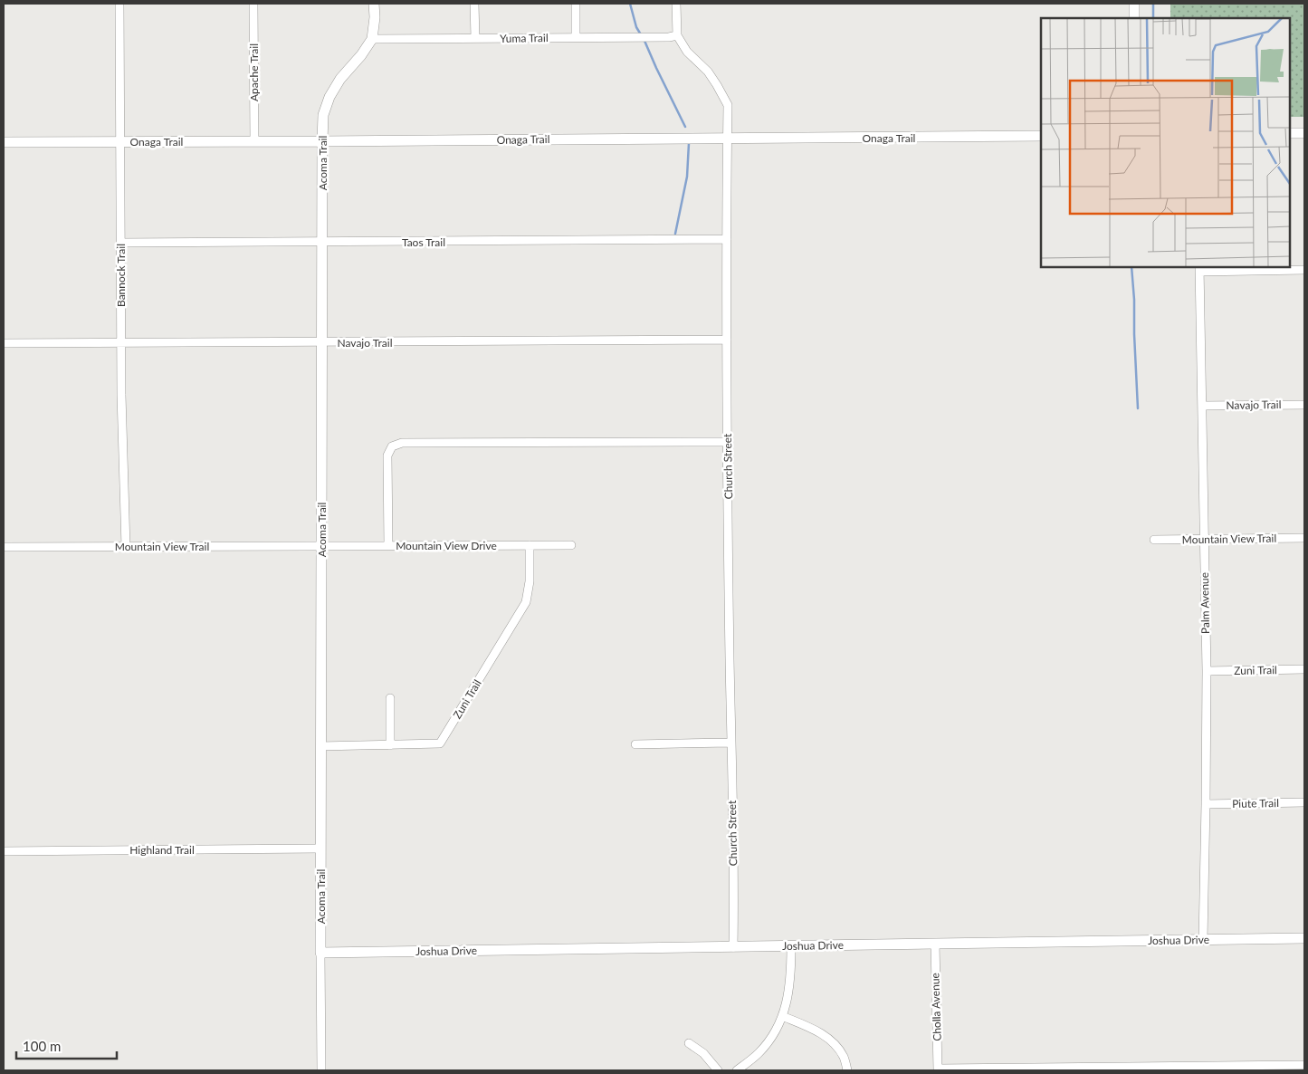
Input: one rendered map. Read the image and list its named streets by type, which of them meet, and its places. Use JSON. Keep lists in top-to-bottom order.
{
  "streets": {
    "street": [
      "Yuma Trail",
      "Apache Trail",
      "Onaga Trail",
      "Acoma Trail",
      "Taos Trail",
      "Bannock Trail",
      "Navajo Trail",
      "Church Street",
      "Mountain View Trail",
      "Mountain View Drive",
      "Palm Avenue",
      "Zuni Trail",
      "Piute Trail",
      "Highland Trail",
      "Joshua Drive",
      "Cholla Avenue"
    ]
  },
  "crossings": [
    ["Yuma Trail", "Acoma Trail"],
    ["Yuma Trail", "Church Street"],
    ["Apache Trail", "Onaga Trail"],
    ["Onaga Trail", "Acoma Trail"],
    ["Onaga Trail", "Bannock Trail"],
    ["Onaga Trail", "Church Street"],
    ["Acoma Trail", "Taos Trail"],
    ["Acoma Trail", "Navajo Trail"],
    ["Acoma Trail", "Mountain View Trail"],
    ["Acoma Trail", "Mountain View Drive"],
    ["Acoma Trail", "Zuni Trail"],
    ["Acoma Trail", "Highland Trail"],
    ["Acoma Trail", "Joshua Drive"],
    ["Taos Trail", "Bannock Trail"],
    ["Taos Trail", "Church Street"],
    ["Bannock Trail", "Navajo Trail"],
    ["Bannock Trail", "Mountain View Trail"],
    ["Navajo Trail", "Church Street"],
    ["Navajo Trail", "Palm Avenue"],
    ["Church Street", "Joshua Drive"],
    ["Mountain View Trail", "Mountain View Drive"],
    ["Mountain View Trail", "Palm Avenue"],
    ["Mountain View Drive", "Zuni Trail"],
    ["Palm Avenue", "Zuni Trail"],
    ["Palm Avenue", "Piute Trail"],
    ["Palm Avenue", "Joshua Drive"],
    ["Joshua Drive", "Cholla Avenue"]
  ],
  "scale_bar": "100 m"
}
